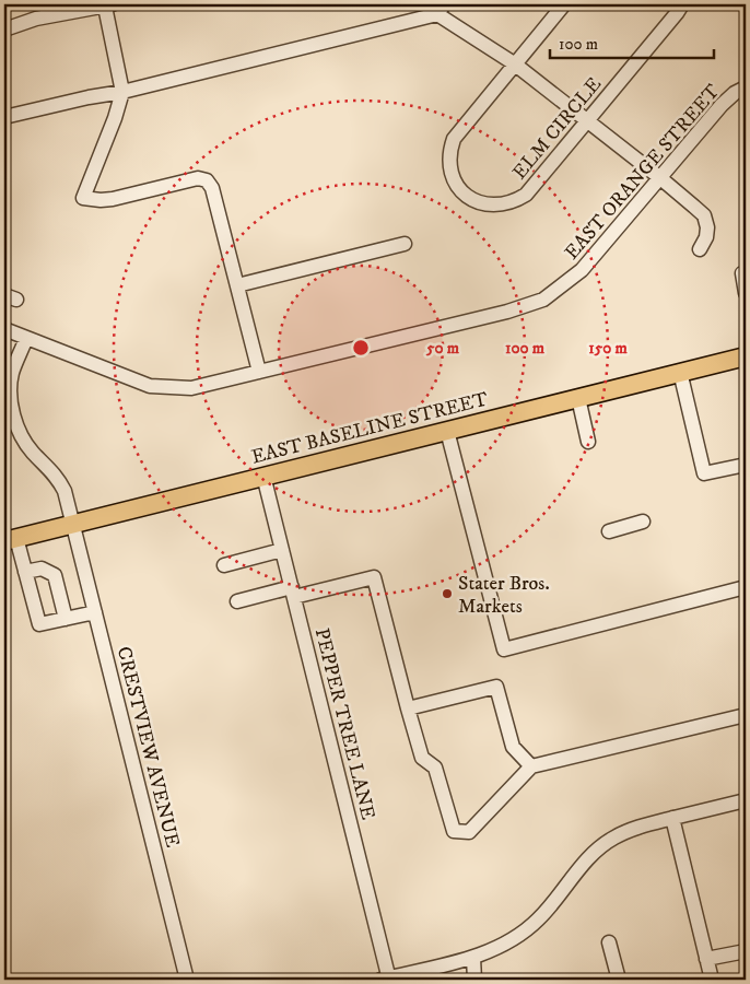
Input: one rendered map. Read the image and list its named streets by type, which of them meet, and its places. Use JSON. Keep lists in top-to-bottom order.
{
  "streets": {
    "main road": ["EAST BASELINE STREET"],
    "street": [
      "ELM CIRCLE",
      "EAST ORANGE STREET",
      "PEPPER TREE LANE",
      "CRESTVIEW AVENUE"
    ]
  },
  "crossings": [
    ["EAST ORANGE STREET", "CRESTVIEW AVENUE"],
    ["EAST BASELINE STREET", "PEPPER TREE LANE"],
    ["EAST BASELINE STREET", "CRESTVIEW AVENUE"]
  ],
  "places": ["Stater Bros. Markets"],
  "scale_bar": "100 m",
  "rings": ["50 m", "100 m", "150 m"]
}
